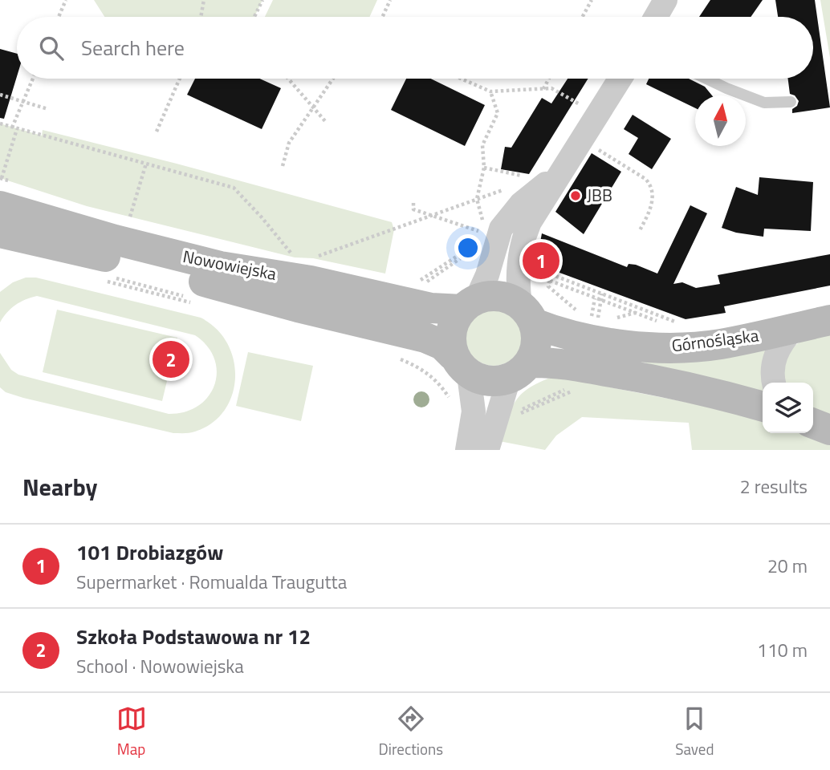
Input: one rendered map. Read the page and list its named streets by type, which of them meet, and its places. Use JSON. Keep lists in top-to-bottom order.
{
  "streets": {
    "street": ["Nowowiejska", "Górnośląska"]
  },
  "crossings": [
    ["Nowowiejska", "Górnośląska"]
  ],
  "places": ["JBB"],
  "north": "top",
  "page": {
    "search": "Search here",
    "pins": ["1", "2"],
    "heading": ["Nearby", "2 results"],
    "list": [
      {
        "mark": "1",
        "name": "101 Drobiazgów",
        "note": "Supermarket · Romualda Traugutta",
        "value": "20 m"
      },
      {
        "mark": "2",
        "name": "Szkoła Podstawowa nr 12",
        "note": "School · Nowowiejska",
        "value": "110 m"
      }
    ],
    "nav": ["Map", "Directions", "Saved"]
  }
}
